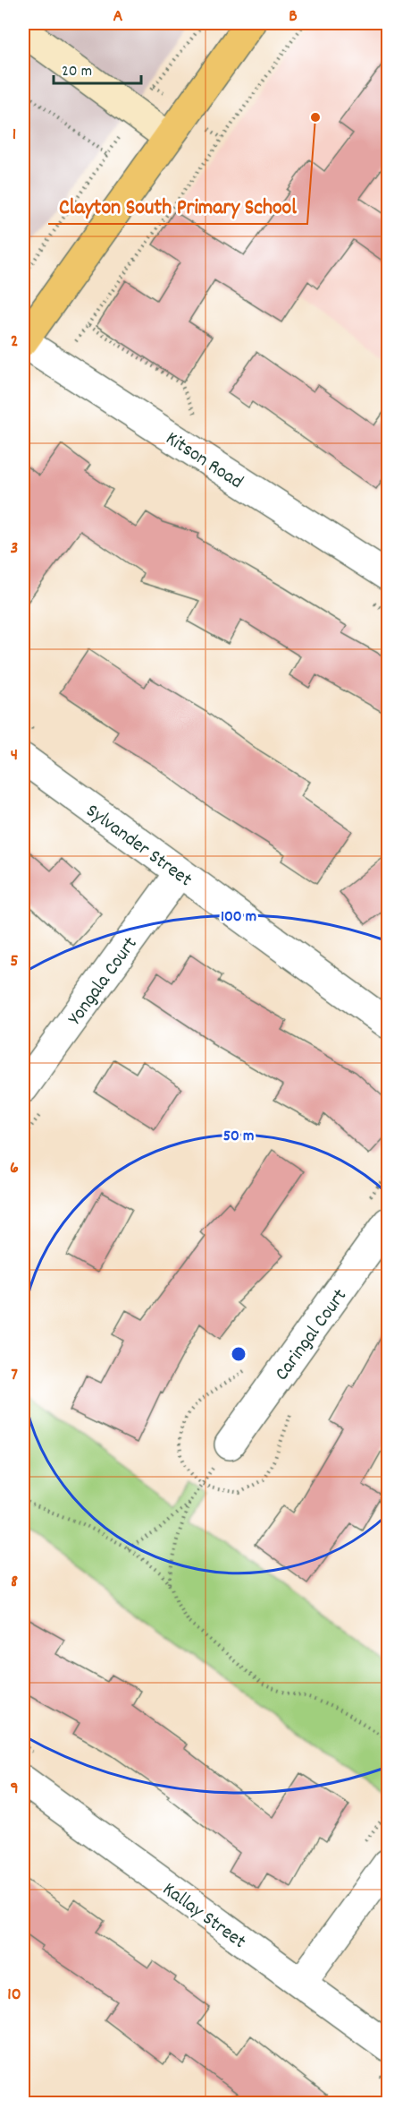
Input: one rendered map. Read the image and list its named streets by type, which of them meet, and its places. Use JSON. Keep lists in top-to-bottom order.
{
  "streets": {
    "street": [
      "Kitson Road",
      "Sylvander Street",
      "Yongala Court",
      "Caringal Court",
      "Kallay Street"
    ]
  },
  "crossings": [
    ["Sylvander Street", "Yongala Court"]
  ],
  "places": ["Clayton South Primary School"],
  "scale_bar": "20 m",
  "grid": {
    "columns": ["A", "B"],
    "rows": [
      "1",
      "2",
      "3",
      "4",
      "5",
      "6",
      "7",
      "8",
      "9",
      "10"
    ]
  },
  "rings": ["100 m", "50 m"]
}
